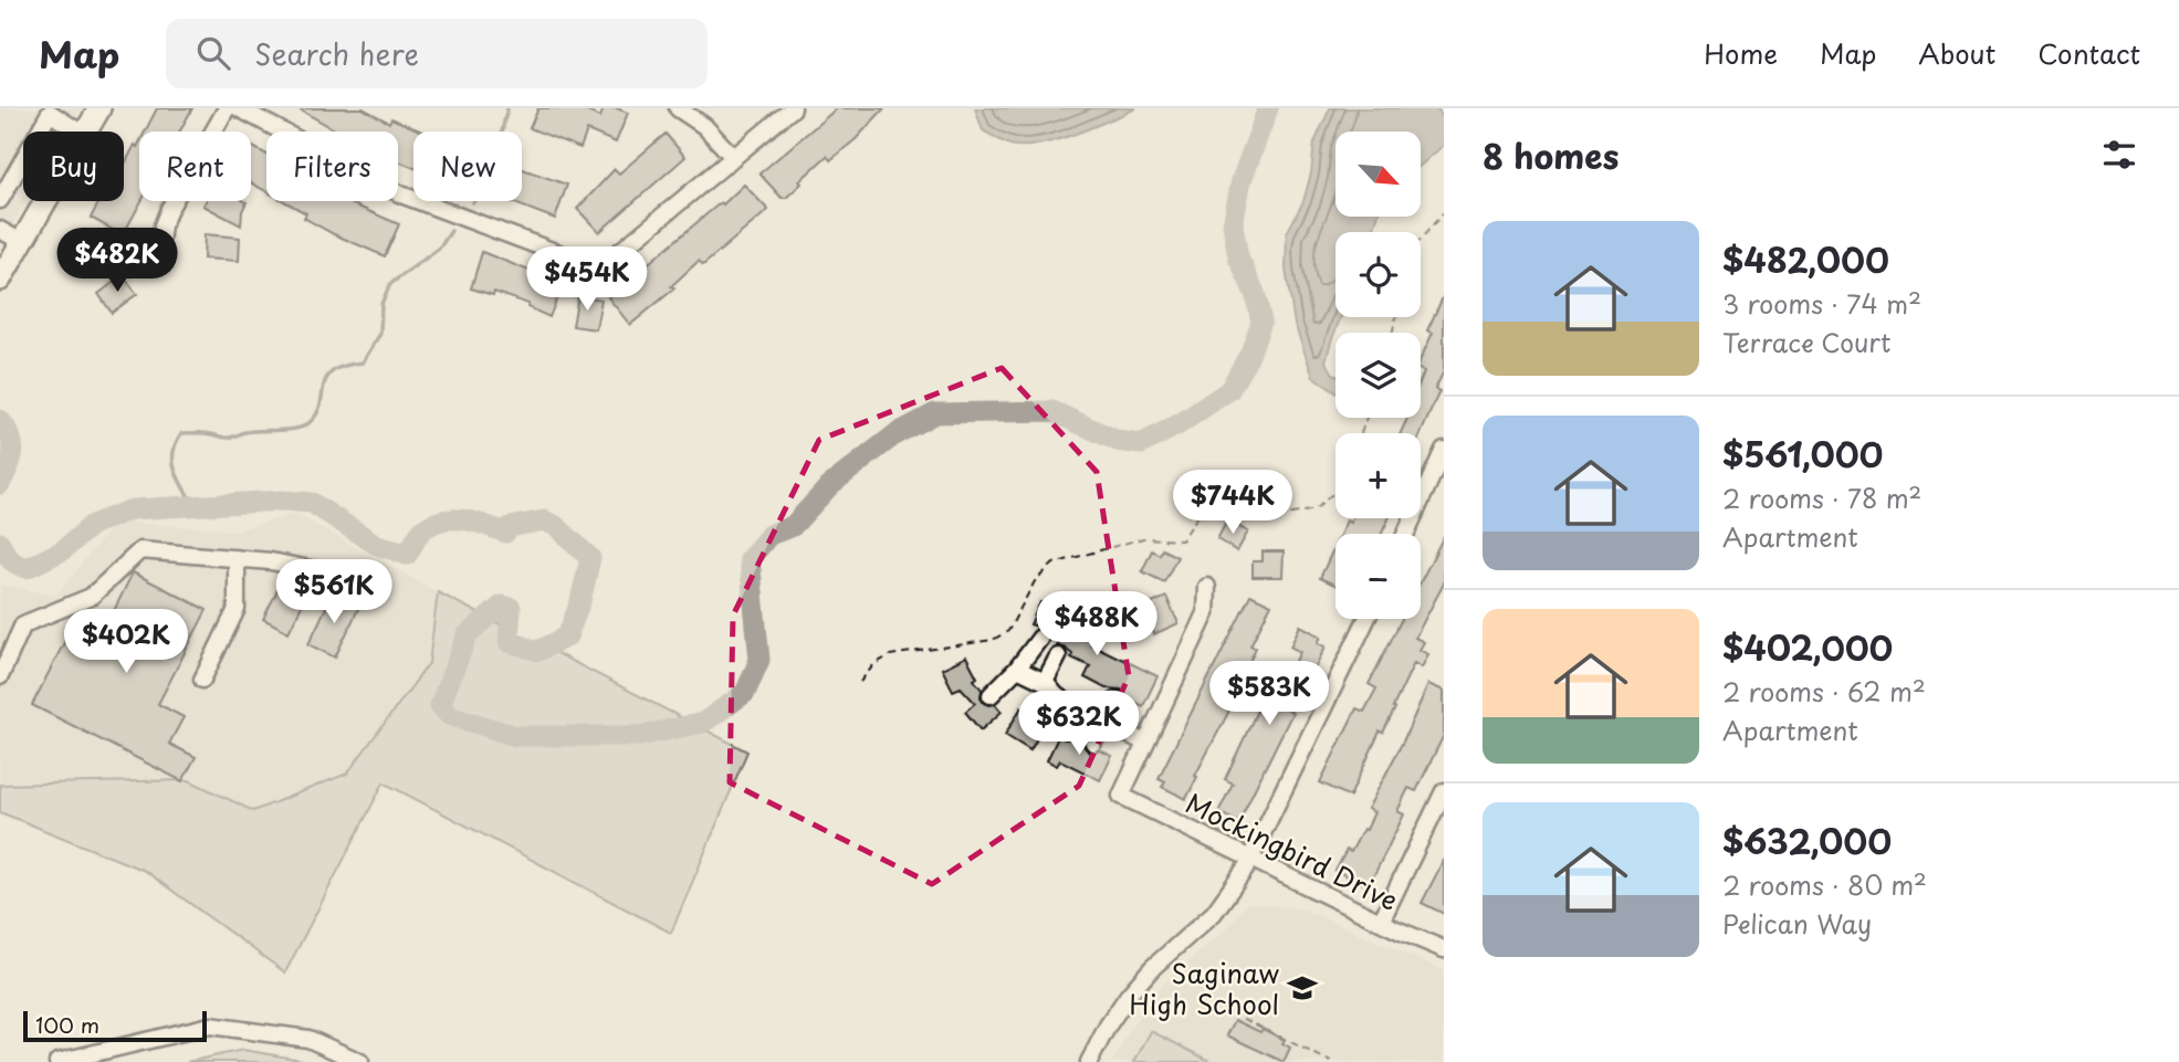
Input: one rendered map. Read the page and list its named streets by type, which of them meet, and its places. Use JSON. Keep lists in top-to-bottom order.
{
  "streets": {
    "street": ["Mockingbird Drive"]
  },
  "places": {
    "school or university": ["Saginaw High School"]
  },
  "scale_bar": "100 m",
  "north": "bottom right",
  "page": {
    "header": "Map",
    "search": "Search here",
    "nav": [
      "Home",
      "Map",
      "About",
      "Contact"
    ],
    "heading": "8 homes",
    "map_buttons": ["+", "−"],
    "chip": [
      "Buy",
      "Rent",
      "Filters",
      "New"
    ],
    "list": [
      {
        "name": "$482,000",
        "note": "3 rooms · 74 m² · Terrace Court"
      },
      {
        "name": "$561,000",
        "note": "2 rooms · 78 m² · Apartment"
      },
      {
        "name": "$402,000",
        "note": "2 rooms · 62 m² · Apartment"
      },
      {
        "name": "$632,000",
        "note": "2 rooms · 80 m² · Pelican Way"
      }
    ],
    "price": [
      "$482K",
      "$454K",
      "$744K",
      "$561K",
      "$488K",
      "$402K",
      "$583K",
      "$632K"
    ],
    "scale": "100 m"
  }
}
